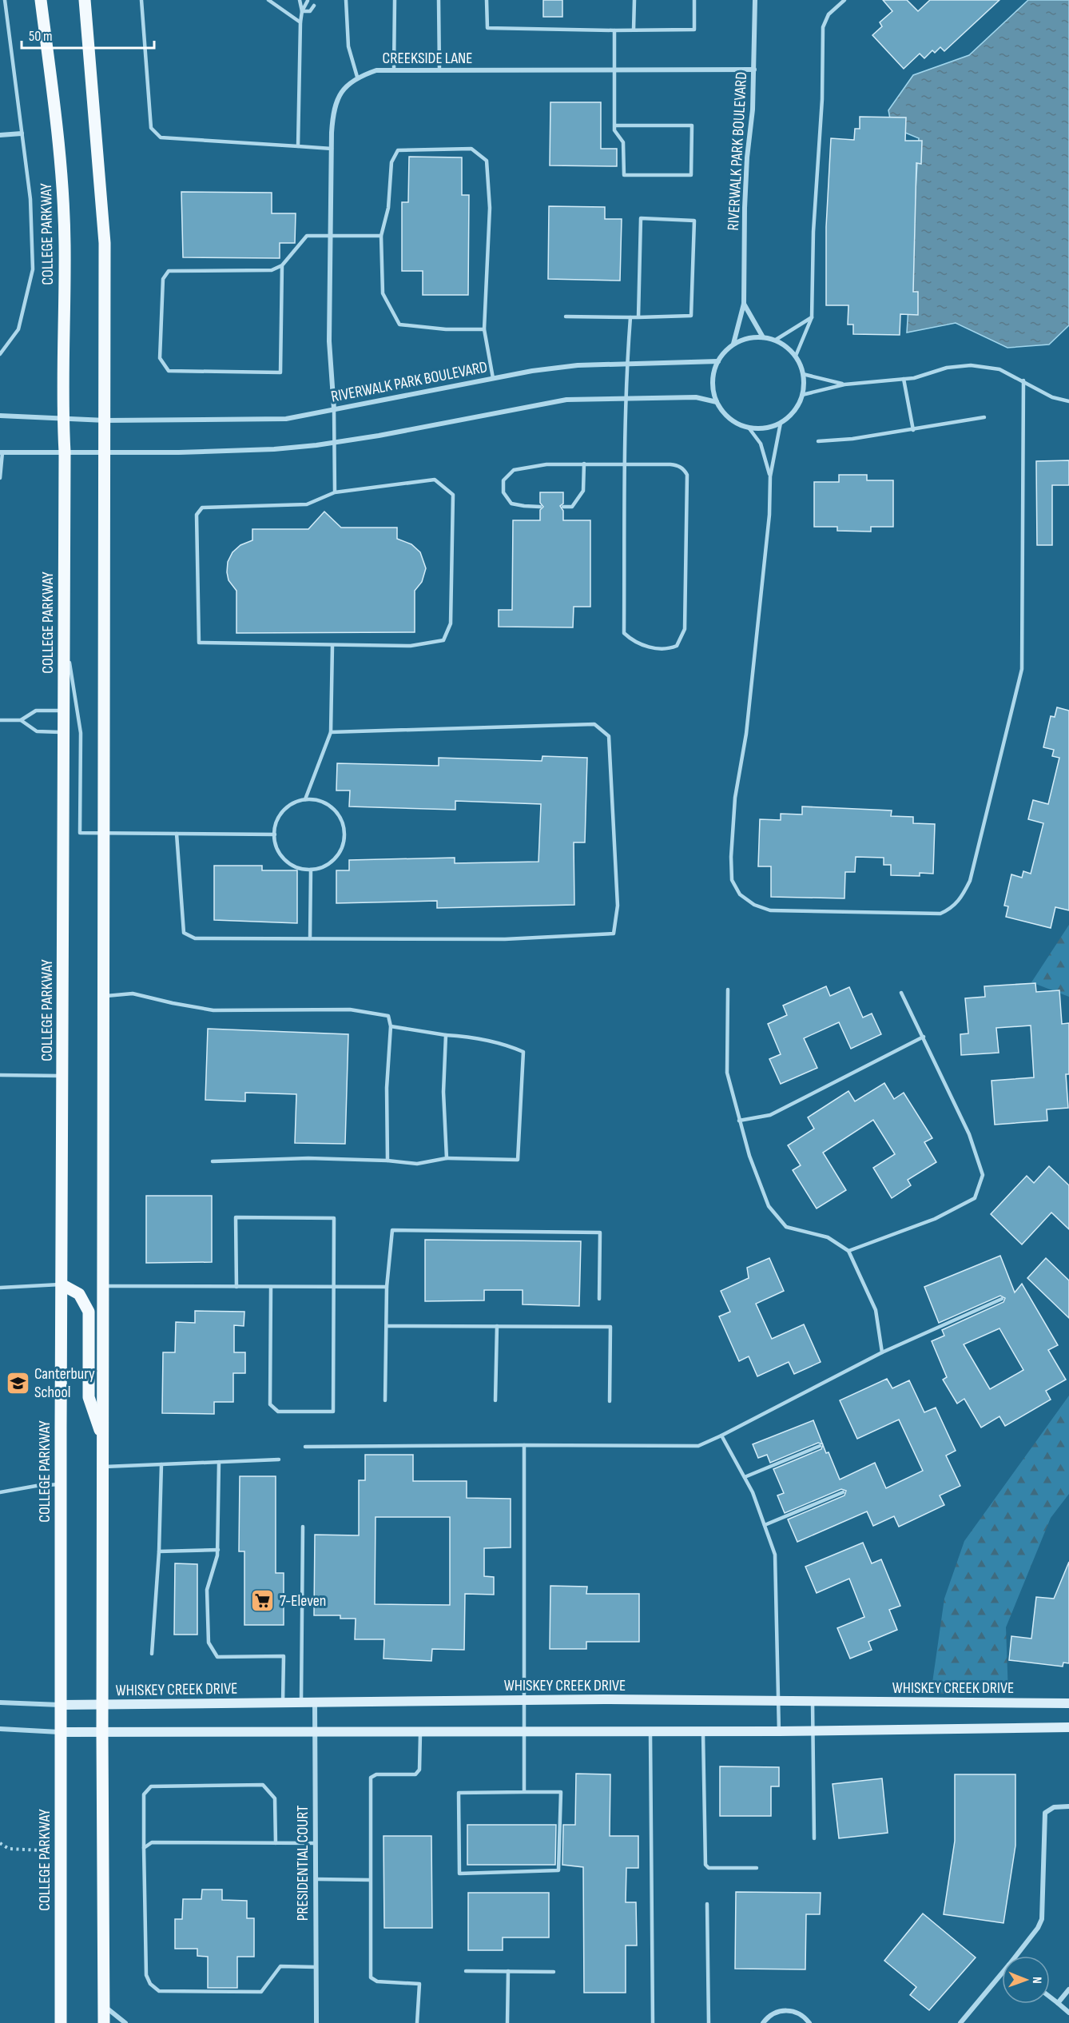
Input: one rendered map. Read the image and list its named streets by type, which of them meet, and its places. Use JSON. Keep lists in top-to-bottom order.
{
  "streets": {
    "main road": ["COLLEGE PARKWAY"],
    "street": [
      "CREEKSIDE LANE",
      "RIVERWALK PARK BOULEVARD",
      "WHISKEY CREEK DRIVE",
      "PRESIDENTIAL COURT"
    ]
  },
  "crossings": [
    ["CREEKSIDE LANE", "RIVERWALK PARK BOULEVARD"],
    ["RIVERWALK PARK BOULEVARD", "COLLEGE PARKWAY"],
    ["COLLEGE PARKWAY", "WHISKEY CREEK DRIVE"],
    ["WHISKEY CREEK DRIVE", "PRESIDENTIAL COURT"]
  ],
  "places": {
    "school or university": ["Canterbury School"],
    "supermarket": ["7-Eleven"]
  },
  "scale_bar": "50 m",
  "north": "right"
}
